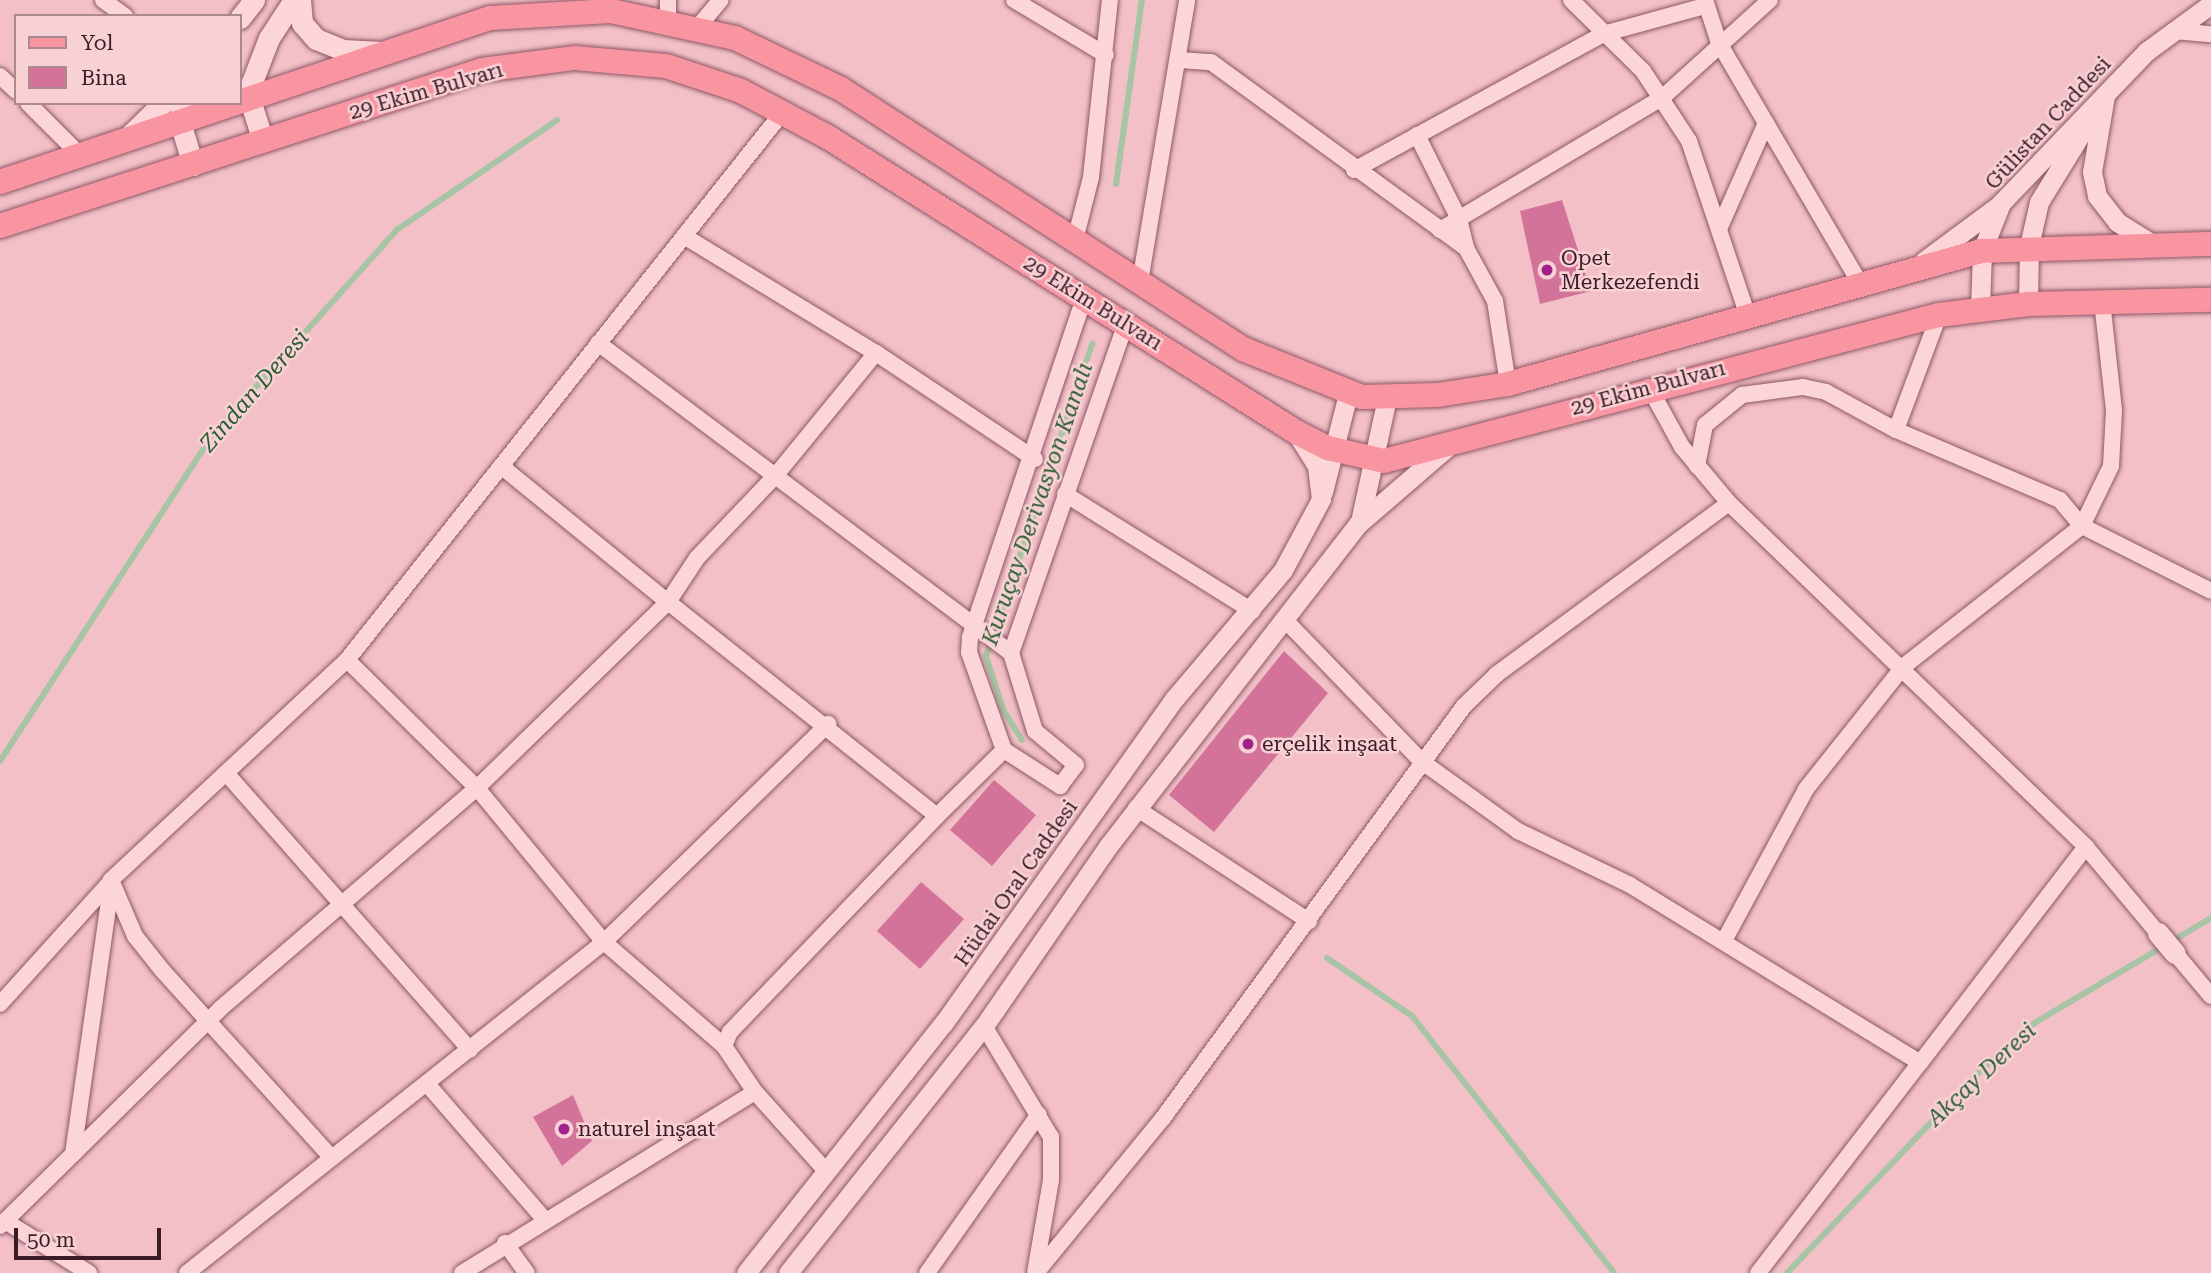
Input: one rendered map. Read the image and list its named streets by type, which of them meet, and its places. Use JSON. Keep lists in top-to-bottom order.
{
  "streets": {
    "main road": ["29 Ekim Bulvarı"],
    "street": ["Gülistan Caddesi", "Hüdai Oral Caddesi"]
  },
  "crossings": [
    ["29 Ekim Bulvarı", "Gülistan Caddesi"],
    ["29 Ekim Bulvarı", "Hüdai Oral Caddesi"]
  ],
  "water": ["Zindan Deresi", "Kuruçay Derivasyon Kanalı", "Akçay Deresi"],
  "places": ["Opet Merkezefendi", "erçelik inşaat", "naturel inşaat"],
  "legend": ["Yol", "Bina"],
  "scale_bar": "50 m"
}
